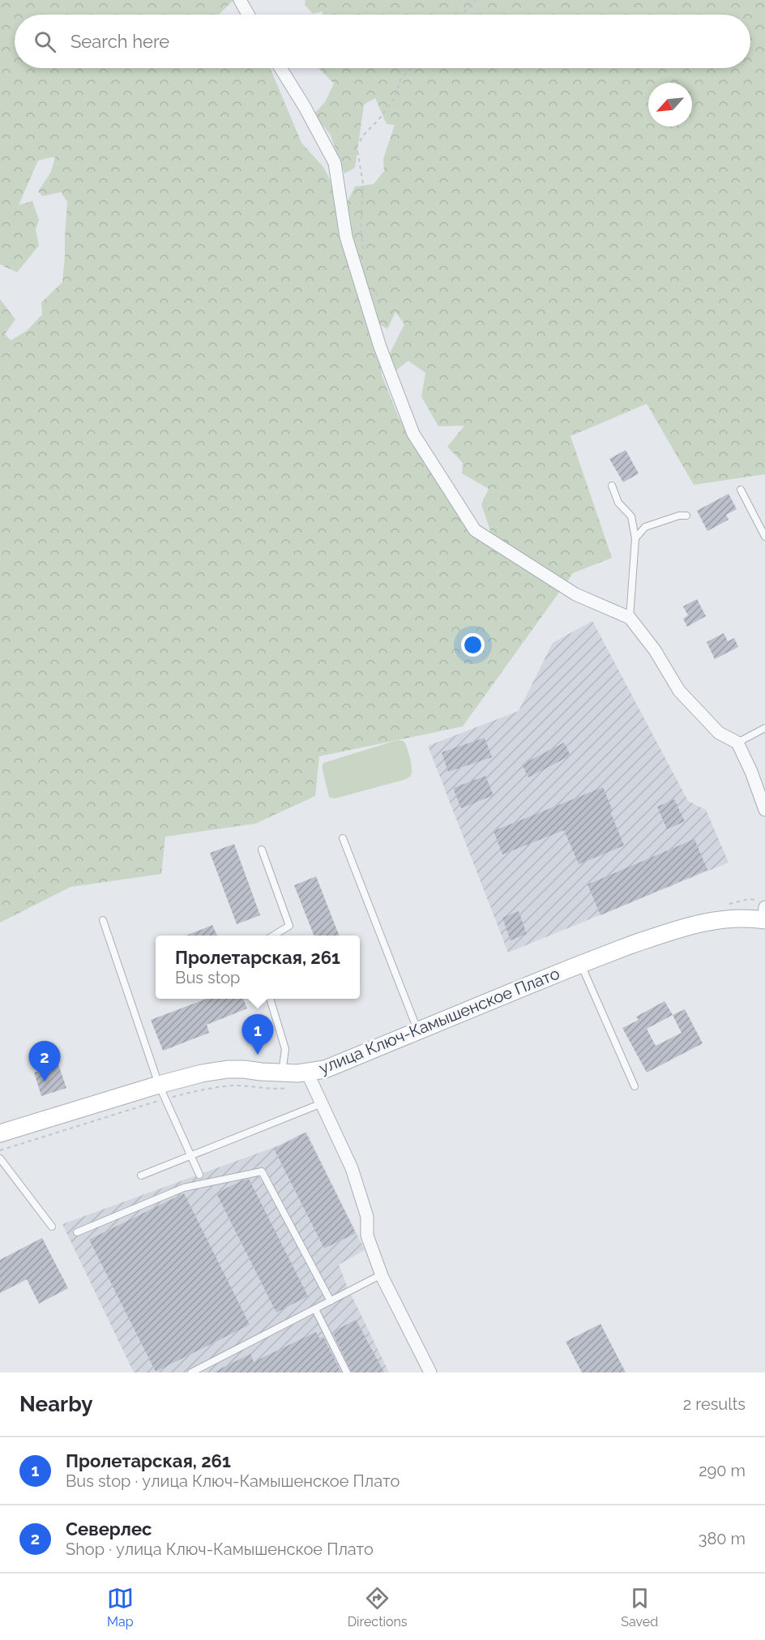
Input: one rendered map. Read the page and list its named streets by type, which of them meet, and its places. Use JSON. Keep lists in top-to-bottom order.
{
  "streets": {
    "main road": ["улица Ключ-Камышенское Плато"]
  },
  "north": "bottom left",
  "page": {
    "search": "Search here",
    "popup": ["Пролетарская, 261", "Bus stop"],
    "pins": ["1", "2"],
    "heading": ["Nearby", "2 results"],
    "list": [
      {
        "mark": "1",
        "name": "Пролетарская, 261",
        "note": "Bus stop · улица Ключ-Камышенское Плато",
        "value": "290 m"
      },
      {
        "mark": "2",
        "name": "Северлес",
        "note": "Shop · улица Ключ-Камышенское Плато",
        "value": "380 m"
      }
    ],
    "nav": ["Map", "Directions", "Saved"]
  }
}
